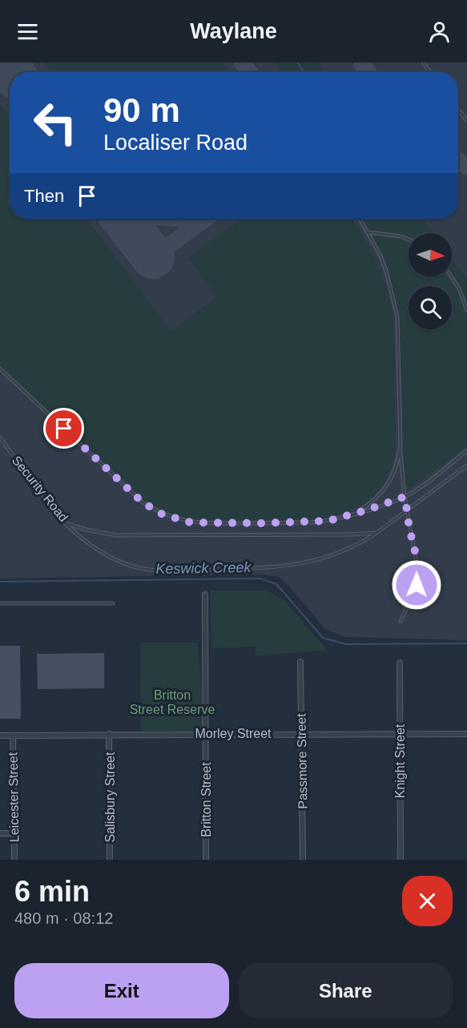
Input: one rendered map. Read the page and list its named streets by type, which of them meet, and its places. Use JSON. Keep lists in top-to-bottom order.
{
  "streets": {
    "street": [
      "Morley Street",
      "Passmore Street",
      "Knight Street",
      "Leicester Street",
      "Salisbury Street",
      "Britton Street"
    ],
    "lane": ["Security Road"]
  },
  "crossings": [
    ["Morley Street", "Passmore Street"],
    ["Morley Street", "Knight Street"],
    ["Morley Street", "Leicester Street"],
    ["Morley Street", "Salisbury Street"],
    ["Morley Street", "Britton Street"]
  ],
  "water": ["Keswick Creek"],
  "parks": ["Britton Street Reserve"],
  "north": "right",
  "page": {
    "header": "Waylane",
    "turn": ["90 m", "Localiser Road"],
    "then": "Then",
    "heading": ["6 min", "480 m · 08:12"],
    "buttons": ["Exit", "Share"]
  }
}
